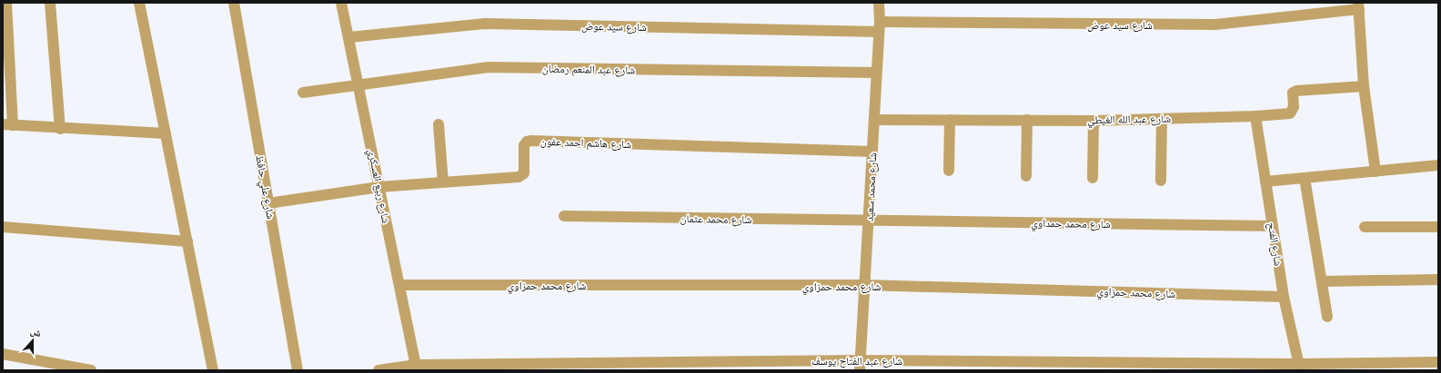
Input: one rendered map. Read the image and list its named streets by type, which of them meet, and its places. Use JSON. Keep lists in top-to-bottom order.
{
  "streets": {
    "street": [
      "شارع سيد عوض",
      "شارع عبد المنعم رمضان",
      "شارع عبد الله الغيطي",
      "شارع هاشم احمد عفون",
      "شارع ربيع العسكري",
      "شارع علي حافظ",
      "شارع محمد سعيد",
      "شارع محمد عثمان",
      "شارع محمد حمداوي",
      "شارع الفتح",
      "شارع محمد حمزاوي",
      "شارع عبد الفتاح يوسف"
    ]
  },
  "crossings": [
    ["شارع سيد عوض", "شارع ربيع العسكري"],
    ["شارع سيد عوض", "شارع محمد سعيد"],
    ["شارع عبد المنعم رمضان", "شارع ربيع العسكري"],
    ["شارع عبد المنعم رمضان", "شارع محمد سعيد"],
    ["شارع عبد الله الغيطي", "شارع محمد سعيد"],
    ["شارع عبد الله الغيطي", "شارع الفتح"],
    ["شارع هاشم احمد عفون", "شارع ربيع العسكري"],
    ["شارع هاشم احمد عفون", "شارع علي حافظ"],
    ["شارع هاشم احمد عفون", "شارع محمد سعيد"],
    ["شارع ربيع العسكري", "شارع محمد حمزاوي"],
    ["شارع ربيع العسكري", "شارع عبد الفتاح يوسف"],
    ["شارع محمد سعيد", "شارع محمد عثمان"],
    ["شارع محمد سعيد", "شارع محمد حمداوي"],
    ["شارع محمد سعيد", "شارع محمد حمزاوي"],
    ["شارع محمد سعيد", "شارع عبد الفتاح يوسف"],
    ["شارع محمد عثمان", "شارع محمد حمداوي"],
    ["شارع محمد حمداوي", "شارع الفتح"],
    ["شارع الفتح", "شارع محمد حمزاوي"],
    ["شارع الفتح", "شارع عبد الفتاح يوسف"]
  ],
  "north": "top"
}
